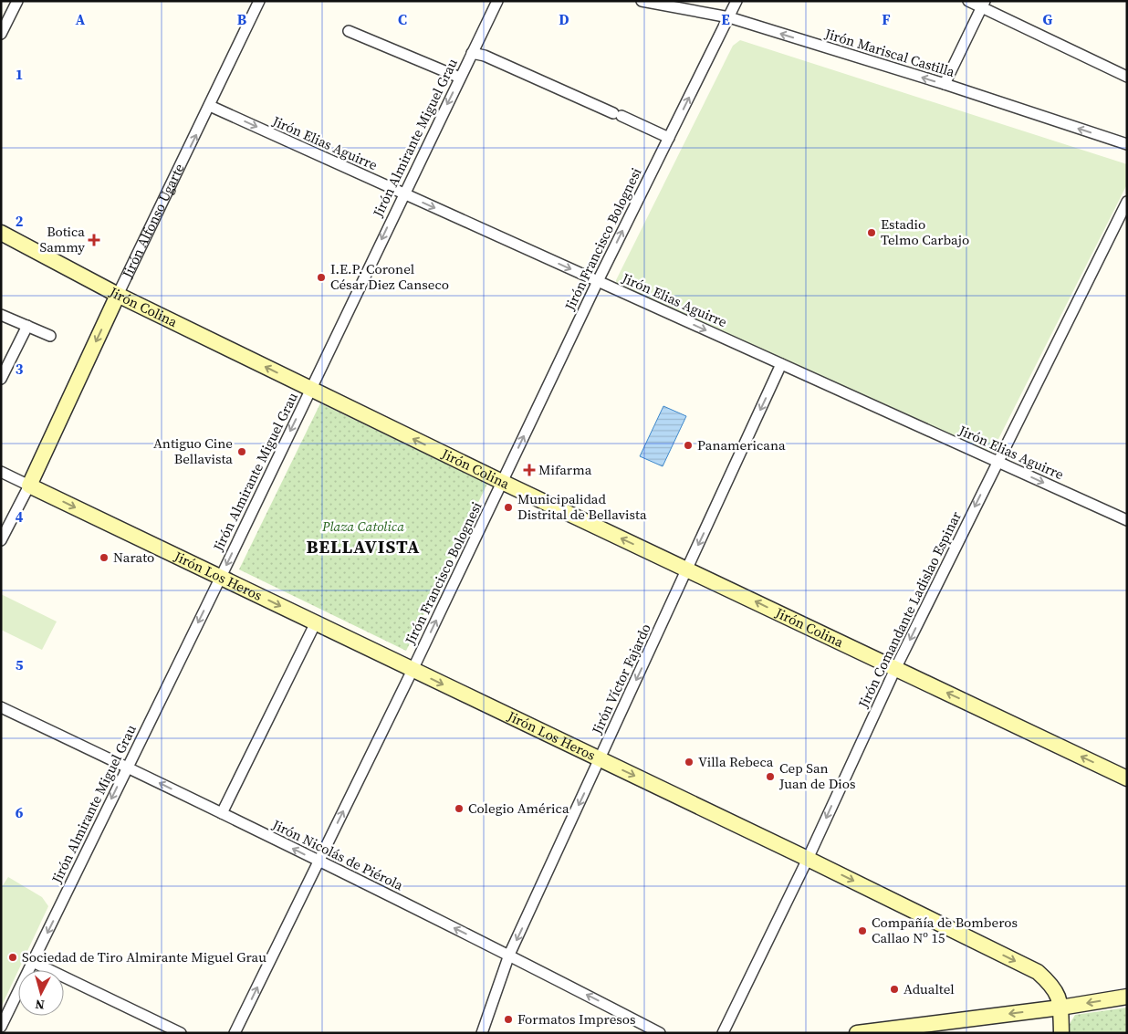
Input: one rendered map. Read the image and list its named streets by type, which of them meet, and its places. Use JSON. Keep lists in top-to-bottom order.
{
  "streets": {
    "street": [
      "Jirón Mariscal Castilla",
      "Jirón Almirante Miguel Grau",
      "Jirón Elias Aguirre",
      "Jirón Alfonso Ugarte",
      "Jirón Francisco Bolognesi",
      "Jirón Colina",
      "Jirón Los Heros",
      "Jirón Comandante Ladislao Espinar",
      "Jirón Víctor Fajardo",
      "Jirón Nicolás de Piérola"
    ]
  },
  "crossings": [
    ["Jirón Mariscal Castilla", "Jirón Francisco Bolognesi"],
    ["Jirón Almirante Miguel Grau", "Jirón Elias Aguirre"],
    ["Jirón Almirante Miguel Grau", "Jirón Colina"],
    ["Jirón Almirante Miguel Grau", "Jirón Los Heros"],
    ["Jirón Almirante Miguel Grau", "Jirón Nicolás de Piérola"],
    ["Jirón Elias Aguirre", "Jirón Alfonso Ugarte"],
    ["Jirón Elias Aguirre", "Jirón Francisco Bolognesi"],
    ["Jirón Elias Aguirre", "Jirón Comandante Ladislao Espinar"],
    ["Jirón Elias Aguirre", "Jirón Víctor Fajardo"],
    ["Jirón Alfonso Ugarte", "Jirón Colina"],
    ["Jirón Alfonso Ugarte", "Jirón Los Heros"],
    ["Jirón Francisco Bolognesi", "Jirón Colina"],
    ["Jirón Francisco Bolognesi", "Jirón Los Heros"],
    ["Jirón Francisco Bolognesi", "Jirón Nicolás de Piérola"],
    ["Jirón Colina", "Jirón Comandante Ladislao Espinar"],
    ["Jirón Colina", "Jirón Víctor Fajardo"],
    ["Jirón Los Heros", "Jirón Comandante Ladislao Espinar"],
    ["Jirón Los Heros", "Jirón Víctor Fajardo"],
    ["Jirón Víctor Fajardo", "Jirón Nicolás de Piérola"]
  ],
  "one_way": [
    "Jirón Almirante Miguel Grau",
    "Jirón Elias Aguirre",
    "Jirón Francisco Bolognesi",
    "Jirón Colina",
    "Jirón Los Heros",
    "Jirón Comandante Ladislao Espinar",
    "Jirón Víctor Fajardo",
    "Jirón Nicolás de Piérola"
  ],
  "districts": ["BELLAVISTA"],
  "parks": ["Plaza Catolica"],
  "places": {
    "other": [
      "Estadio Telmo Carbajo",
      "I.E.P. Coronel César Diez Canseco",
      "Panamericana",
      "Antiguo Cine Bellavista",
      "Municipalidad Distrital de Bellavista",
      "Narato",
      "Villa Rebeca",
      "Cep San Juan de Dios",
      "Colegio América",
      "Compañía de Bomberos Callao Nº 15",
      "Sociedad de Tiro Almirante Miguel Grau",
      "Adualtel",
      "Formatos Impresos"
    ],
    "health": ["Botica Sammy", "Mifarma"]
  },
  "north": "bottom",
  "grid": {
    "columns": [
      "A",
      "B",
      "C",
      "D",
      "E",
      "F",
      "G"
    ],
    "rows": [
      "1",
      "2",
      "3",
      "4",
      "5",
      "6"
    ]
  }
}
